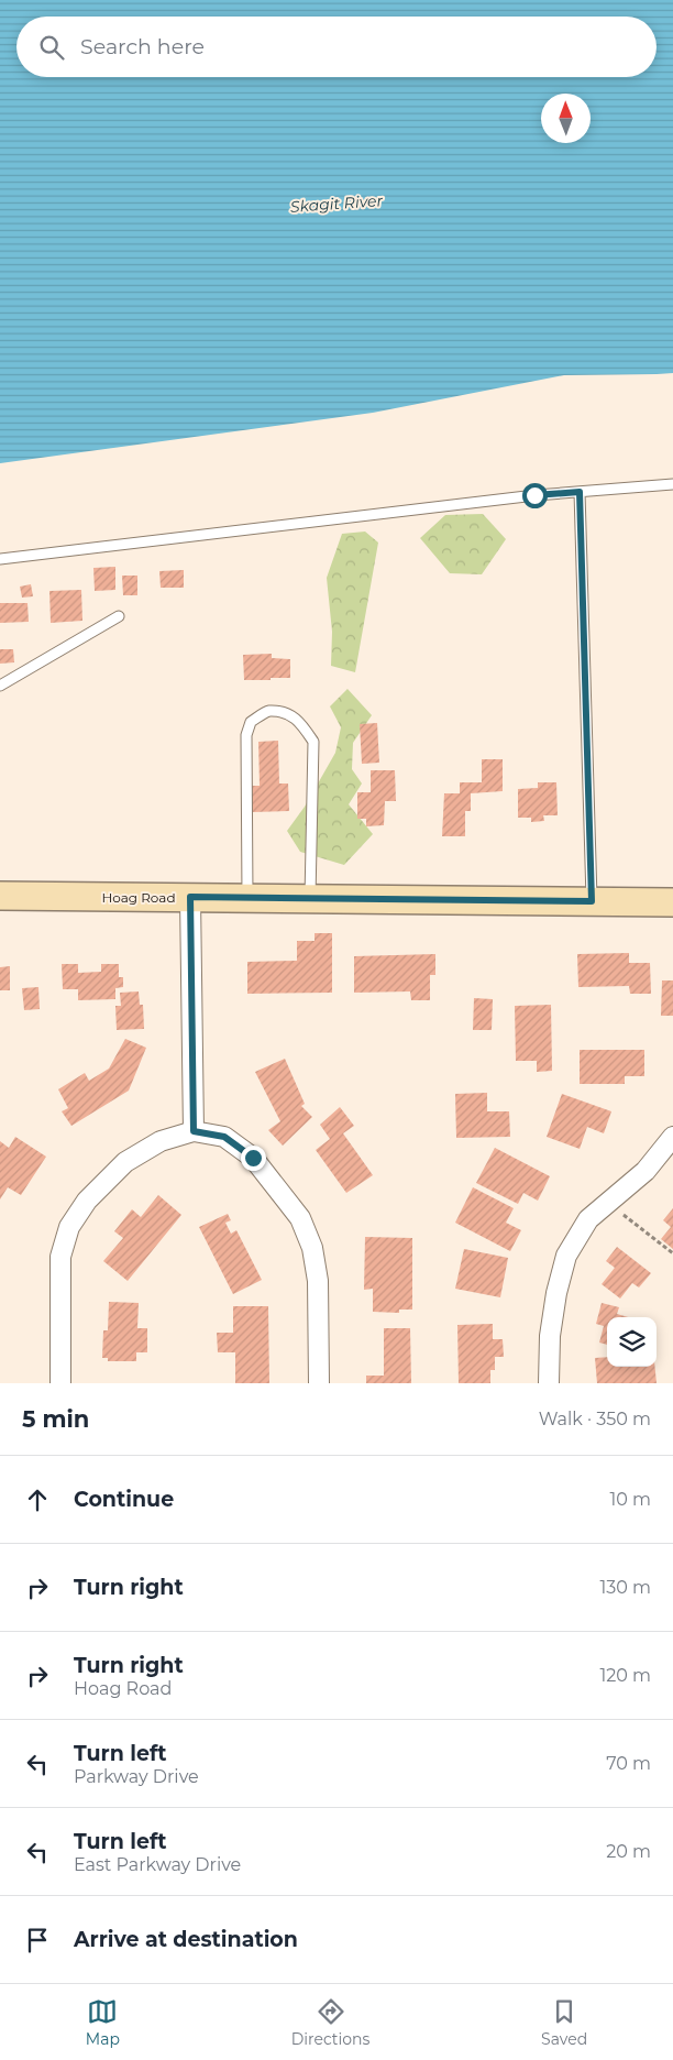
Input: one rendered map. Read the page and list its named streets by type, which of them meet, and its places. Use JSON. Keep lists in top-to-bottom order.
{
  "streets": {
    "street": ["Hoag Road"]
  },
  "water": ["Skagit River"],
  "north": "top",
  "page": {
    "search": "Search here",
    "heading": ["5 min", "Walk · 350 m"],
    "list": [
      ["Continue", "10 m"],
      ["Turn right", "130 m"],
      ["Turn right", "Hoag Road", "120 m"],
      ["Turn left", "Parkway Drive", "70 m"],
      ["Turn left", "East Parkway Drive", "20 m"],
      "Arrive at destination"
    ],
    "nav": ["Map", "Directions", "Saved"]
  }
}
